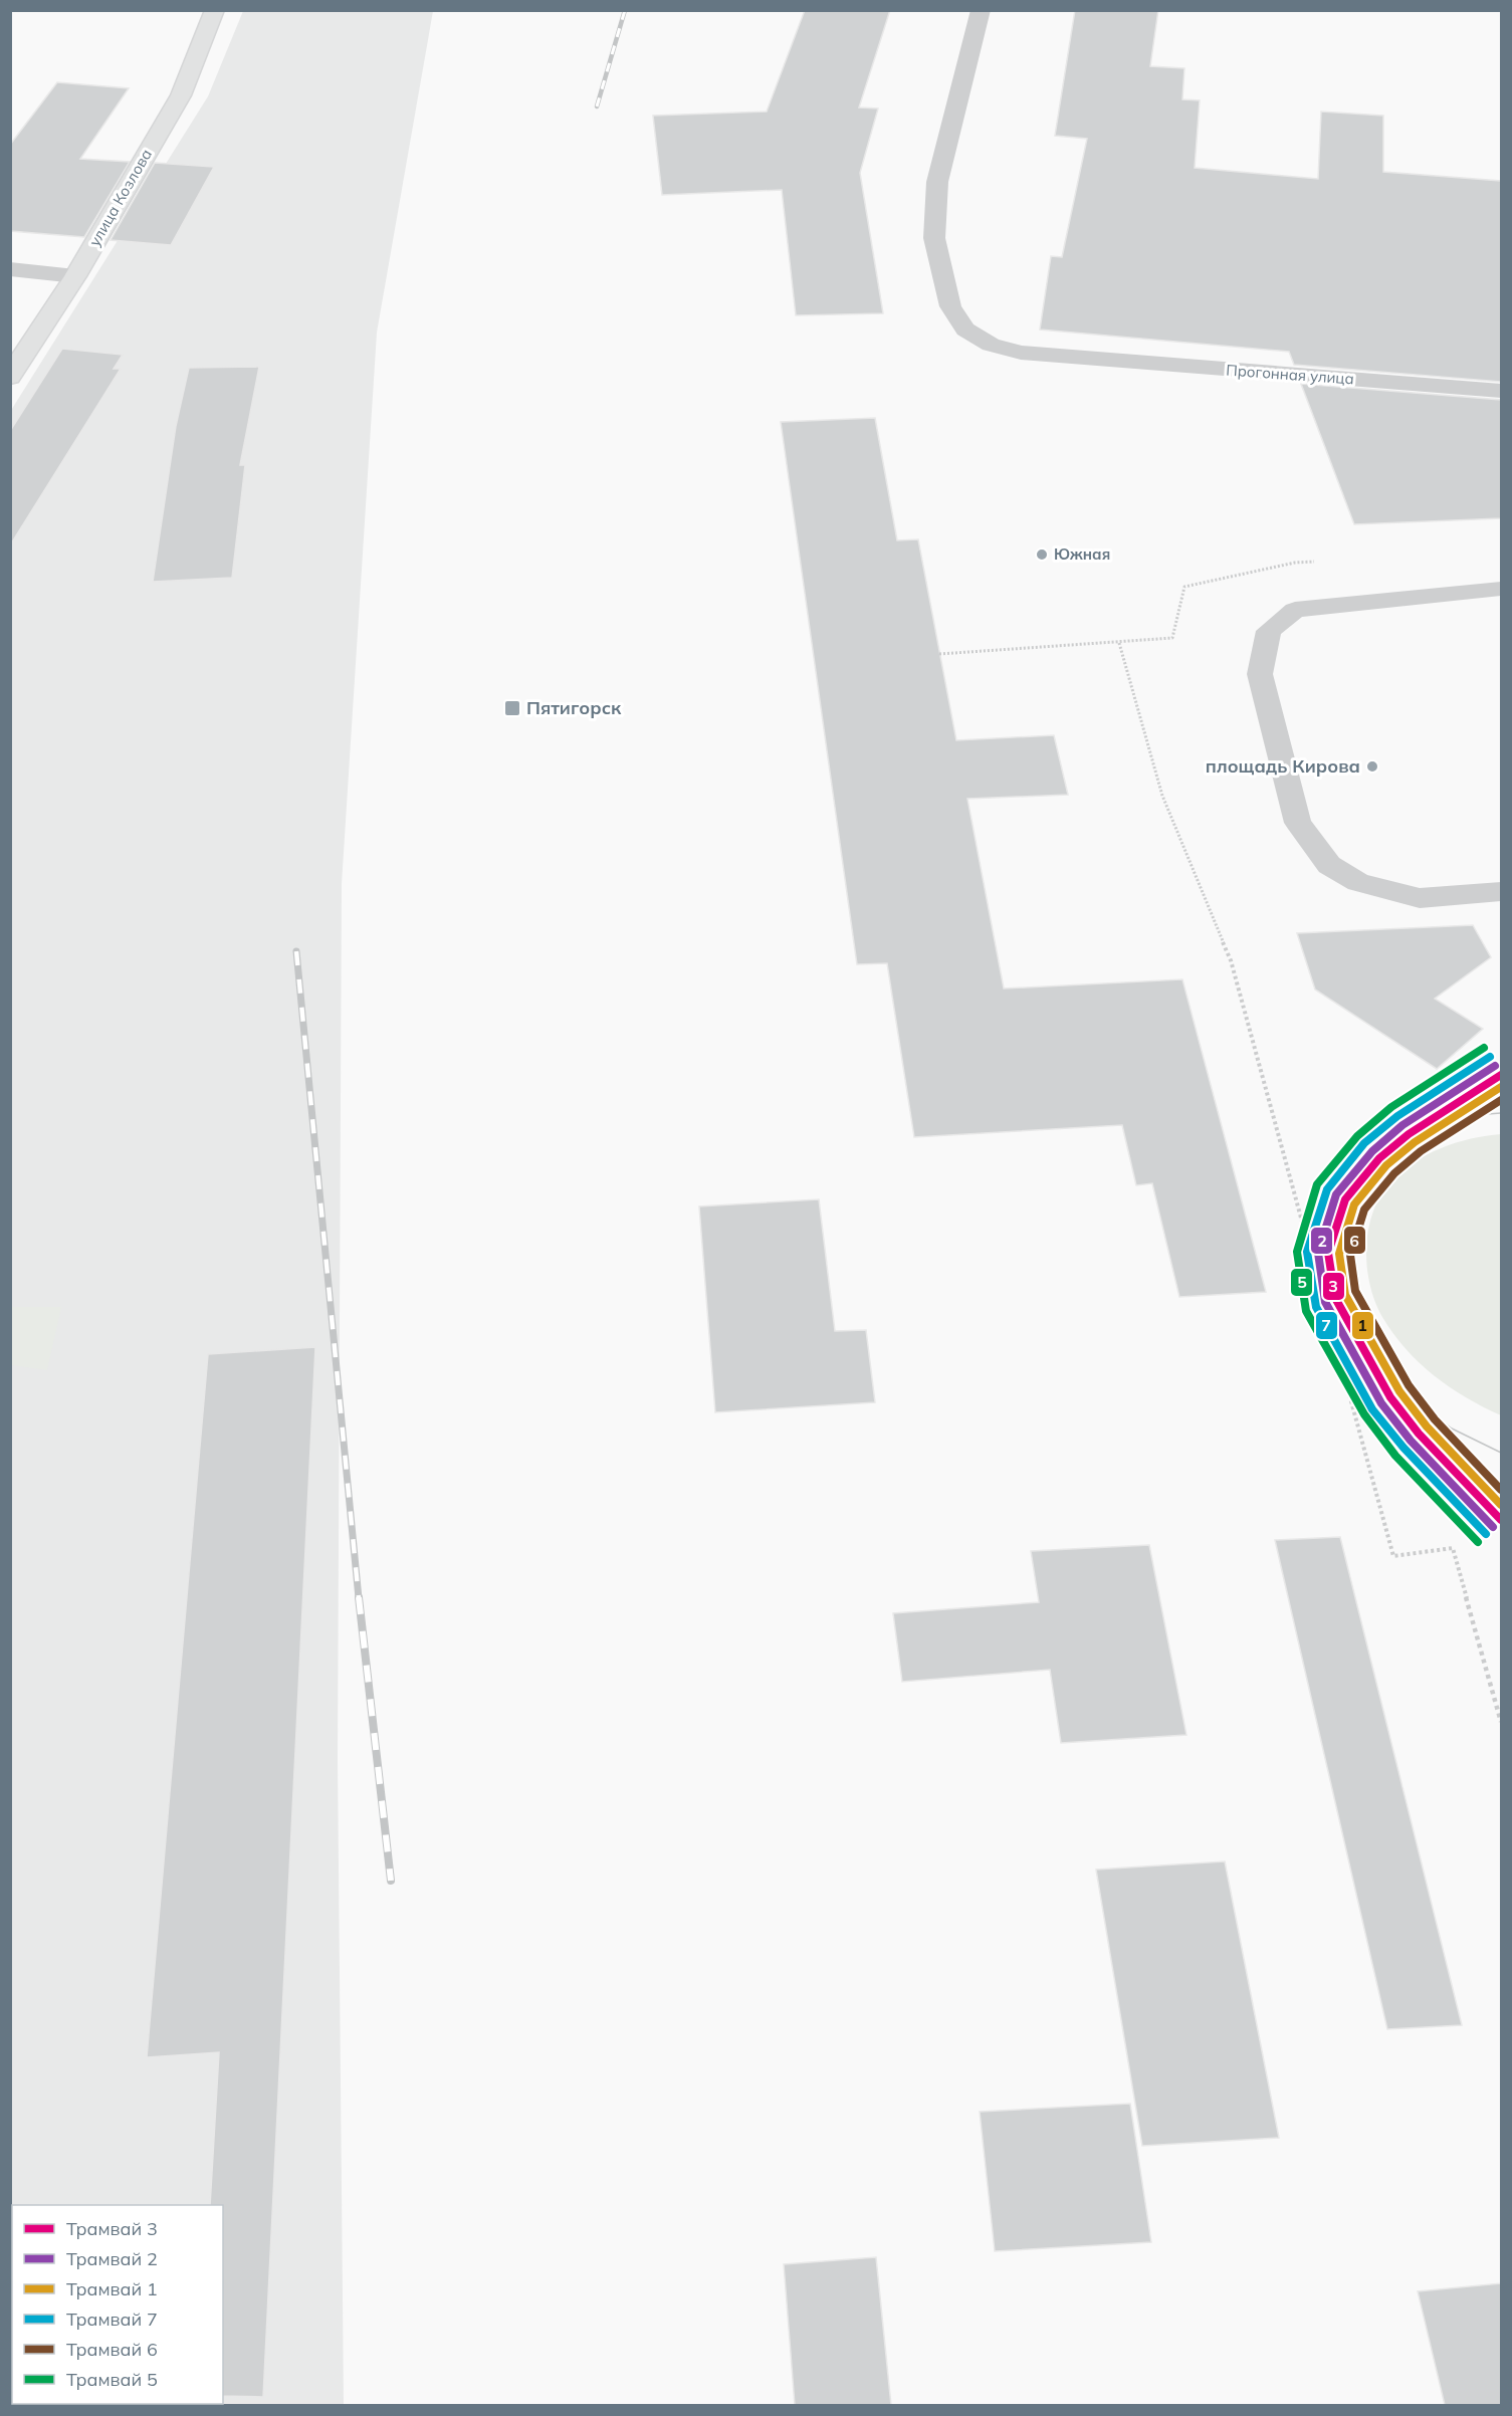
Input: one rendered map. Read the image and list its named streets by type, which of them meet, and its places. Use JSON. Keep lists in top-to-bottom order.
{
  "streets": {
    "street": ["улица Козлова", "Прогонная улица"]
  },
  "places": {
    "other": ["Южная", "площадь Кирова"],
    "transit": ["Пятигорск"]
  },
  "lines": [
    "tram line 5",
    "tram line 7",
    "tram line 2",
    "tram line 3",
    "tram line 1",
    "tram line 6"
  ],
  "legend": [
    "Трамвай 3",
    "Трамвай 2",
    "Трамвай 1",
    "Трамвай 7",
    "Трамвай 6",
    "Трамвай 5"
  ]
}
